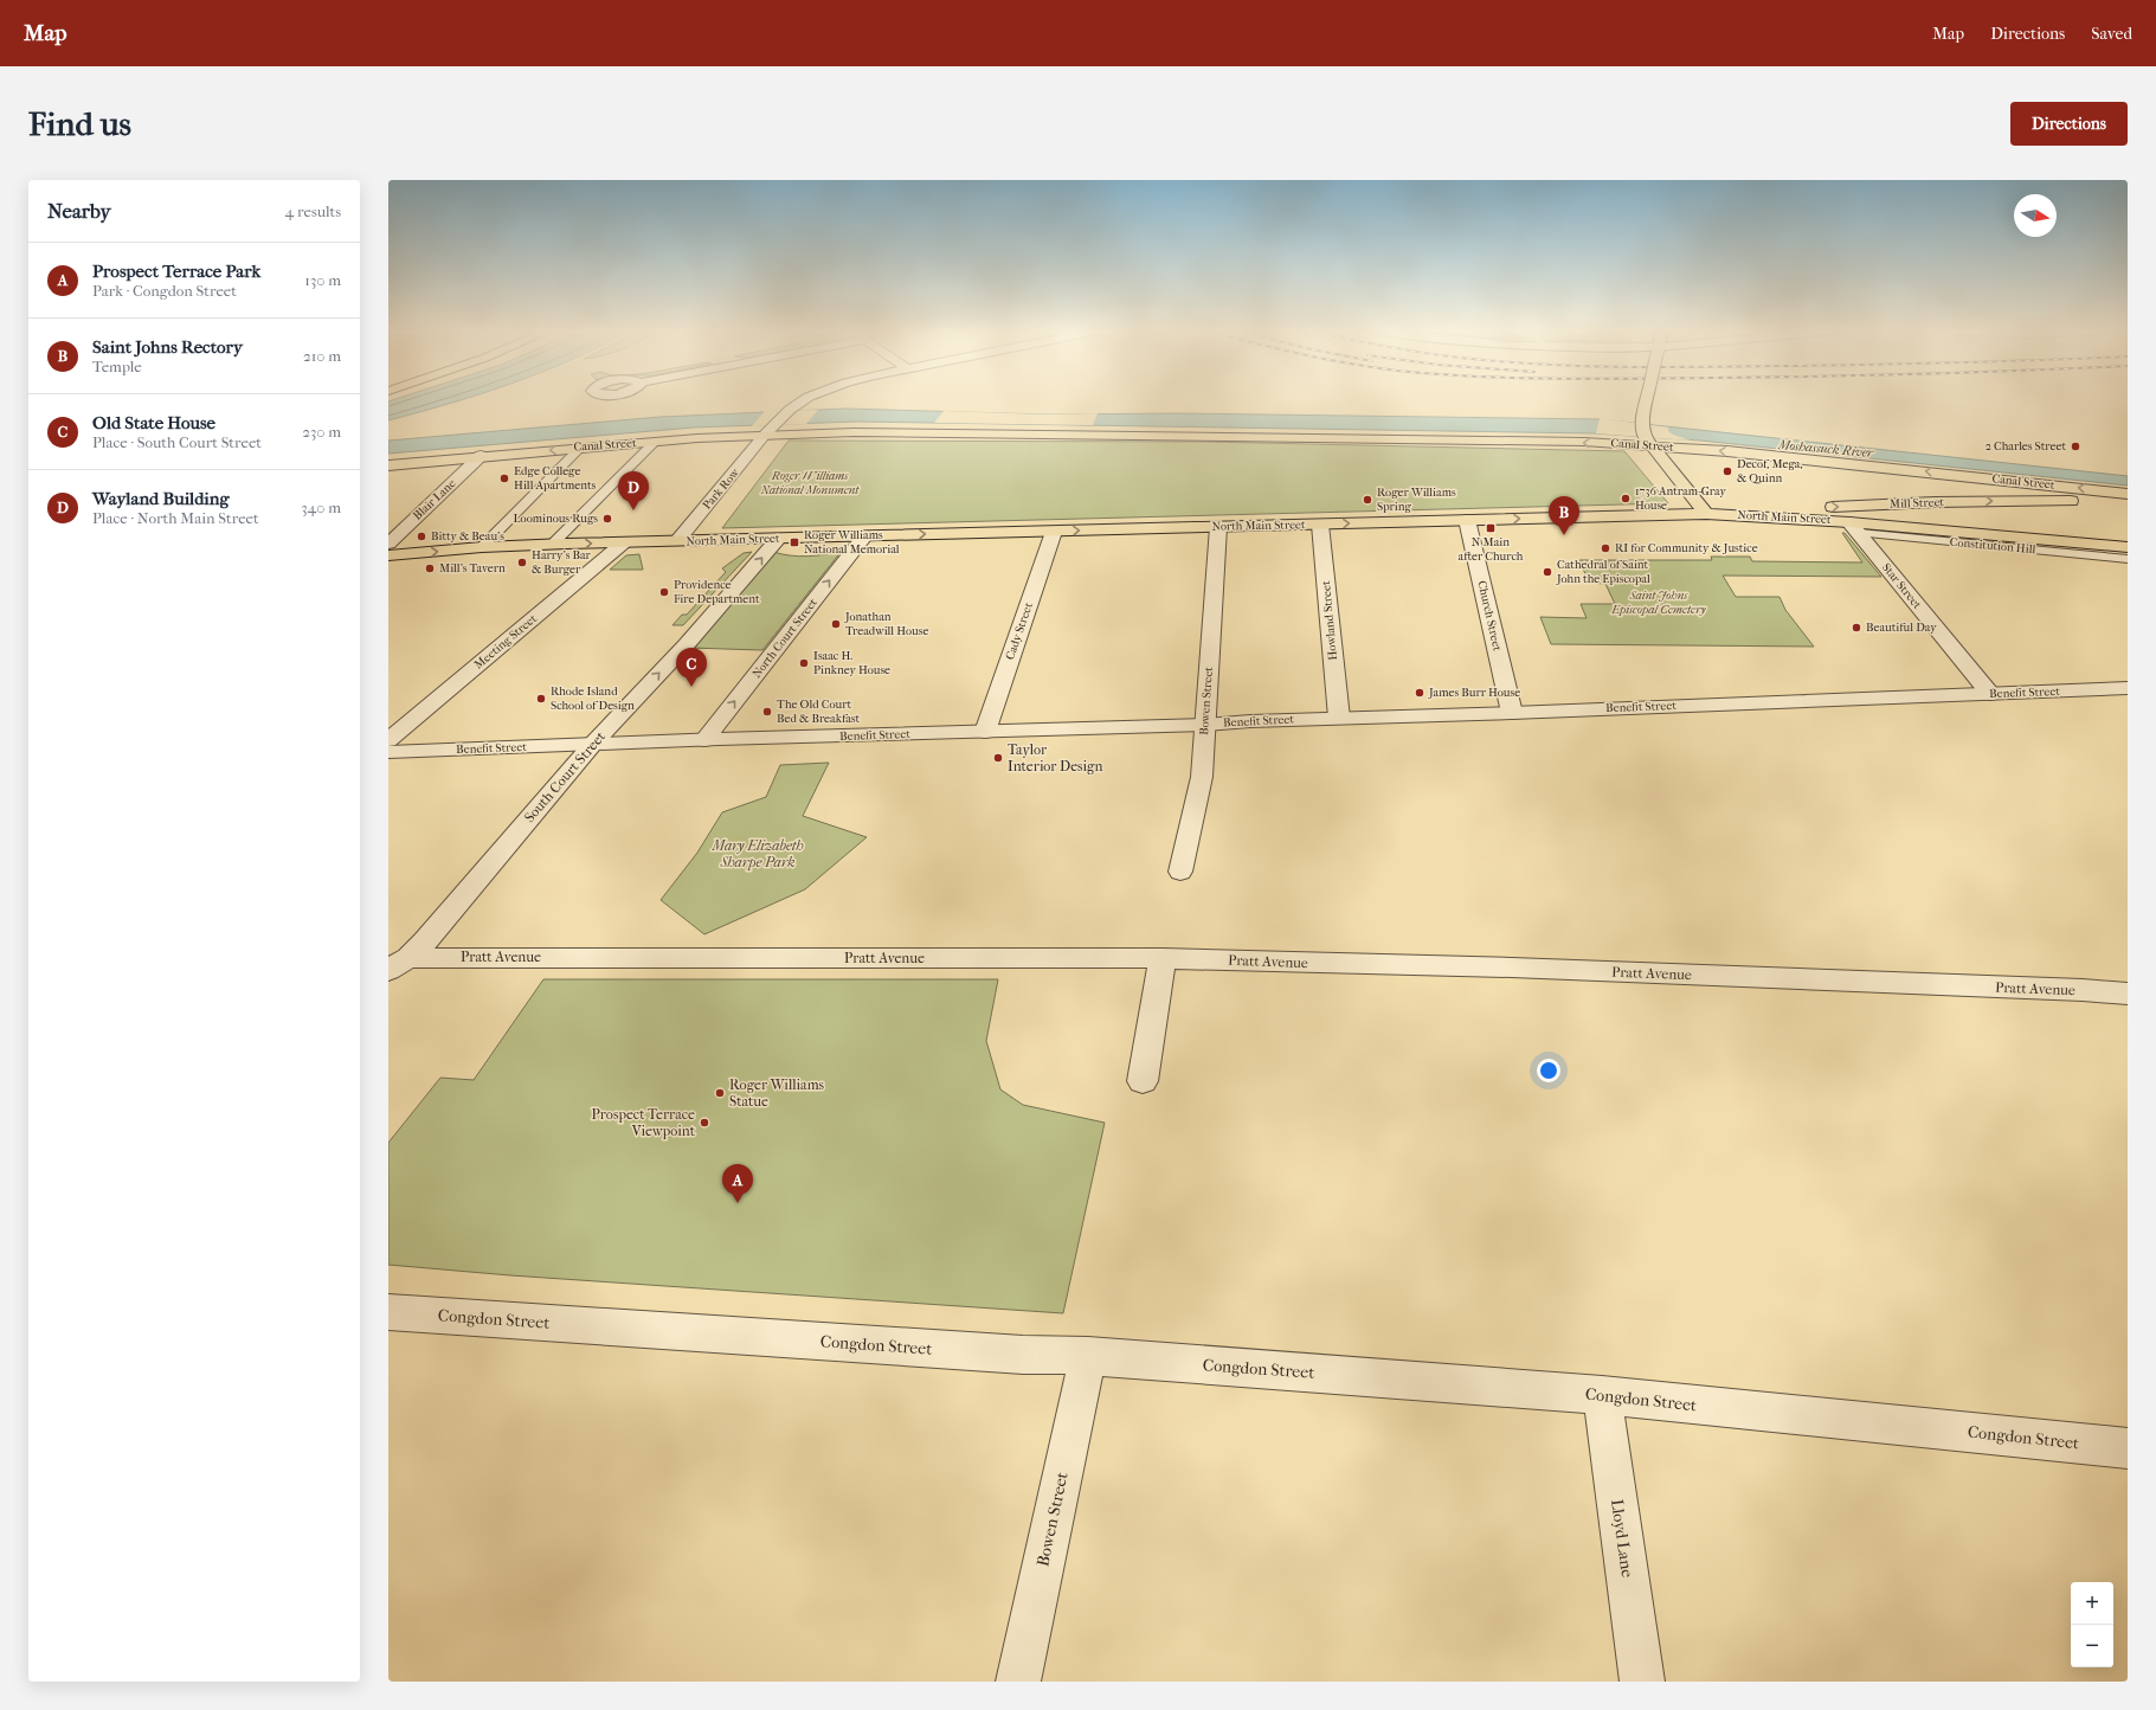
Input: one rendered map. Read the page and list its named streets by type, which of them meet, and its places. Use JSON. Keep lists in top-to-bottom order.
{
  "streets": {
    "main road": ["Canal Street", "Mill Street", "North Main Street"],
    "street": [
      "Park Row",
      "Blair Lane",
      "Star Street",
      "Church Street",
      "Howland Street",
      "Cady Street",
      "North Court Street",
      "Meeting Street",
      "Benefit Street",
      "Bowen Street",
      "South Court Street",
      "Pratt Avenue",
      "Congdon Street",
      "Lloyd Lane"
    ],
    "lane": ["Constitution Hill"]
  },
  "crossings": [
    ["Canal Street", "Park Row"],
    ["Canal Street", "Blair Lane"],
    ["Park Row", "North Main Street"],
    ["Mill Street", "North Main Street"],
    ["North Main Street", "Constitution Hill"],
    ["North Main Street", "Star Street"],
    ["North Main Street", "Church Street"],
    ["North Main Street", "Howland Street"],
    ["North Main Street", "Cady Street"],
    ["North Main Street", "North Court Street"],
    ["North Main Street", "Meeting Street"],
    ["North Main Street", "Bowen Street"],
    ["North Main Street", "South Court Street"],
    ["Constitution Hill", "Star Street"],
    ["Star Street", "Benefit Street"],
    ["Church Street", "Benefit Street"],
    ["Howland Street", "Benefit Street"],
    ["Cady Street", "Benefit Street"],
    ["North Court Street", "Benefit Street"],
    ["Benefit Street", "Bowen Street"],
    ["Benefit Street", "South Court Street"],
    ["Bowen Street", "Congdon Street"],
    ["South Court Street", "Pratt Avenue"],
    ["Congdon Street", "Lloyd Lane"]
  ],
  "one_way": [
    "Canal Street",
    "North Main Street",
    "North Court Street",
    "South Court Street"
  ],
  "water": ["Moshassuck River"],
  "parks": ["Roger Williams National Monument", "Saint Johns Episcopal Cemetery", "Mary Elizabeth Sharpe Park"],
  "places": {
    "other": [
      "2 Charles Street",
      "Decof, Mega, & Quinn",
      "Edge College Hill Apartments",
      "1736 Antram-Gray House",
      "Roger Williams Spring",
      "Loominous Rugs",
      "Bitty & Beau's",
      "RI for Community & Justice",
      "Harry's Bar & Burger",
      "Mill's Tavern",
      "Cathedral of Saint John the Episcopal",
      "Providence Fire Department",
      "Jonathan Treadwill House",
      "Beautiful Day",
      "Isaac H. Pinkney House",
      "James Burr House",
      "Rhode Island School of Design",
      "The Old Court Bed & Breakfast",
      "Taylor Interior Design",
      "Roger Williams Statue",
      "Prospect Terrace Viewpoint"
    ],
    "transit": ["N Main after Church", "Roger Williams National Memorial"]
  },
  "north": "right",
  "page": {
    "header": "Map",
    "nav": ["Map", "Directions", "Saved"],
    "buttons": "Directions",
    "title": "Find us",
    "heading": ["Nearby", "4 results"],
    "list": [
      {
        "mark": "A",
        "name": "Prospect Terrace Park",
        "note": "Park · Congdon Street",
        "value": "130 m"
      },
      {
        "mark": "B",
        "name": "Saint Johns Rectory",
        "note": "Temple",
        "value": "210 m"
      },
      {
        "mark": "C",
        "name": "Old State House",
        "note": "Place · South Court Street",
        "value": "230 m"
      },
      {
        "mark": "D",
        "name": "Wayland Building",
        "note": "Place · North Main Street",
        "value": "340 m"
      }
    ],
    "pins": [
      "D",
      "B",
      "C",
      "A"
    ],
    "map_buttons": ["+", "−"]
  }
}
